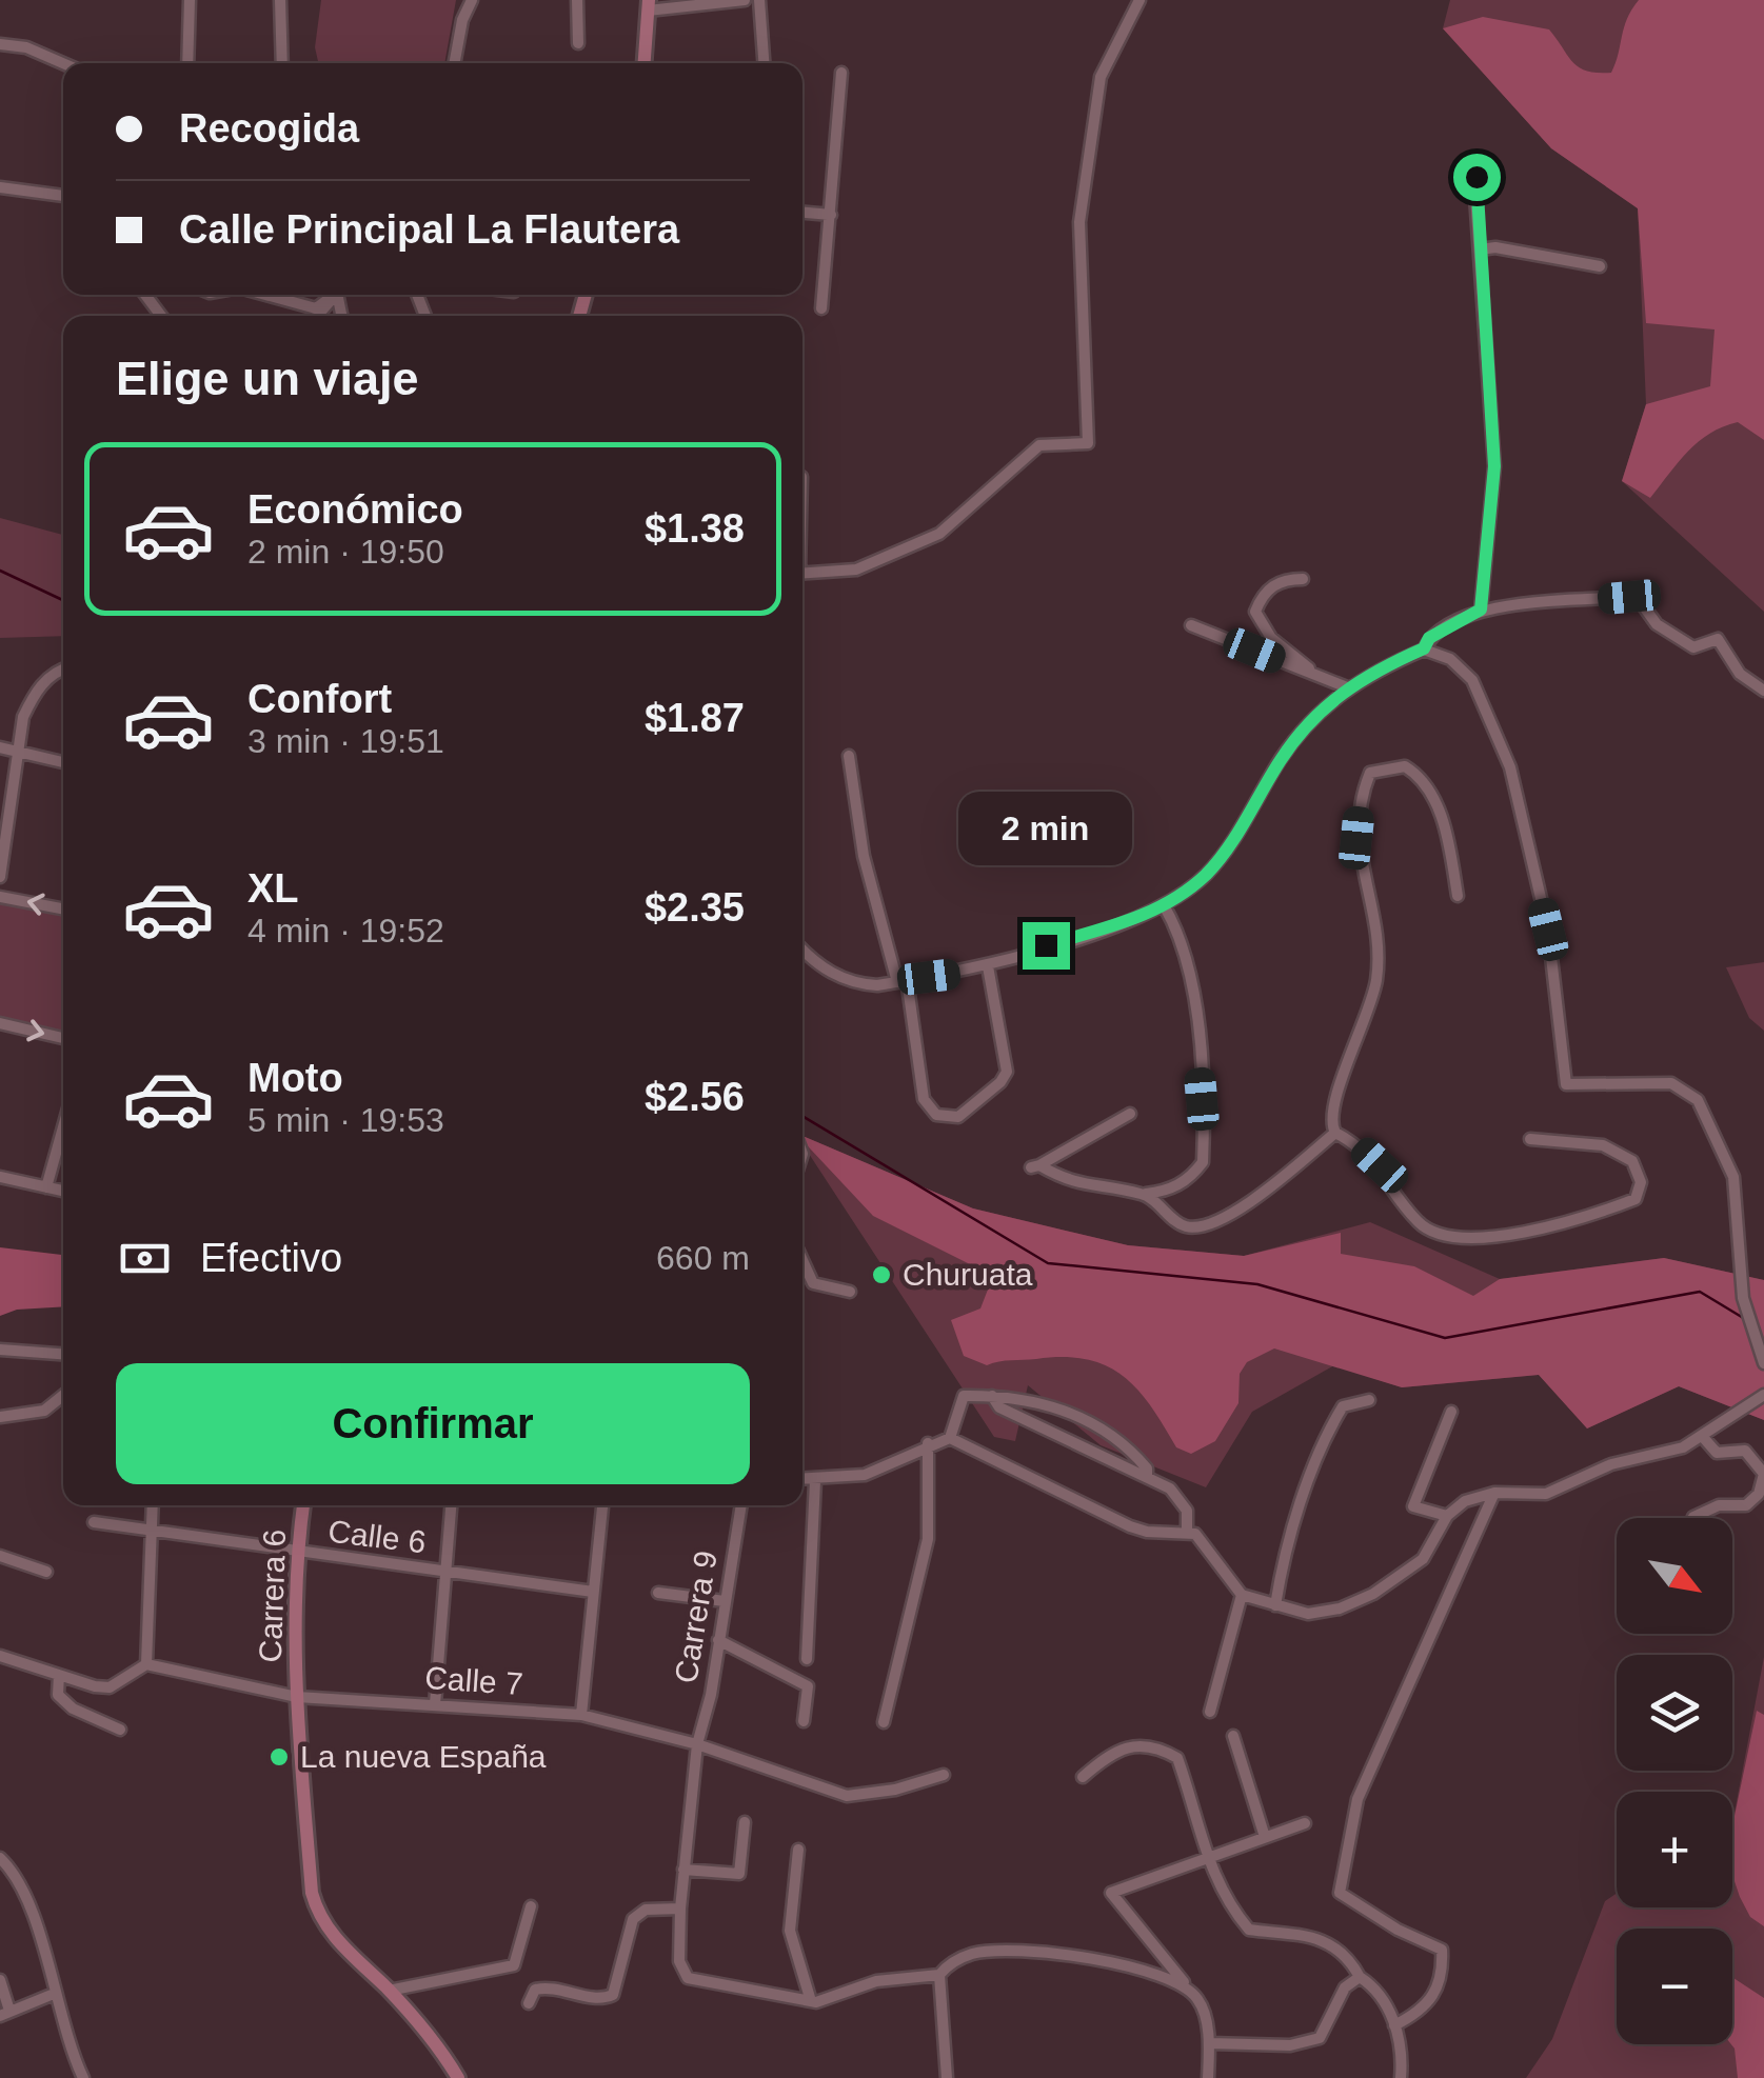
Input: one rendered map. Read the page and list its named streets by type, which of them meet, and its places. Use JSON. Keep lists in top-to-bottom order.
{
  "streets": {
    "main road": ["Carrera 6"],
    "street": ["Calle 6", "Carrera 9", "Calle 7"]
  },
  "crossings": [
    ["Calle 6", "Carrera 6"],
    ["Carrera 6", "Calle 7"],
    ["Carrera 9", "Calle 7"]
  ],
  "places": ["Churuata", "La nueva España"],
  "north": "bottom right",
  "page": {
    "banner": ["Recogida", "Calle Principal La Flautera"],
    "heading": "Elige un viaje",
    "list": [
      {
        "name": "Económico",
        "note": "2 min · 19:50",
        "value": "$1.38"
      },
      {
        "name": "Confort",
        "note": "3 min · 19:51",
        "value": "$1.87"
      },
      {
        "name": "XL",
        "note": "4 min · 19:52",
        "value": "$2.35"
      },
      {
        "name": "Moto",
        "note": "5 min · 19:53",
        "value": "$2.56"
      }
    ],
    "bubble": "2 min",
    "pay": ["Efectivo", "660 m"],
    "buttons": "Confirmar",
    "map_buttons": ["+", "−"]
  }
}
